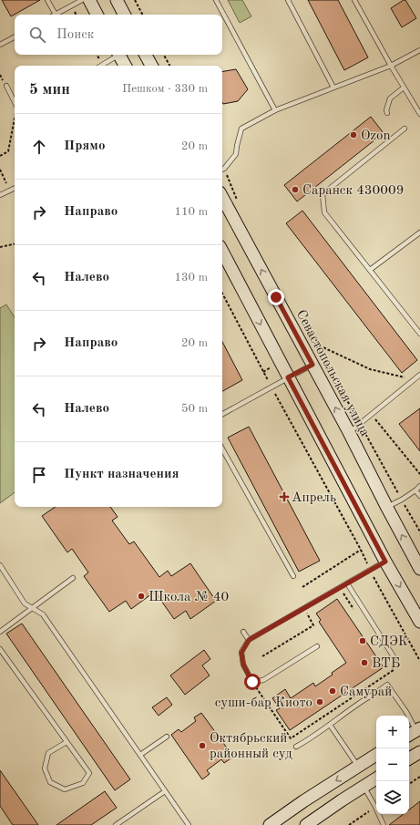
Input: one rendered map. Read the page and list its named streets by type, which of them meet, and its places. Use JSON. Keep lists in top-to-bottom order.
{
  "streets": {
    "main road": ["Севастопольская улица"]
  },
  "places": {
    "other": [
      "Ozon",
      "Саранск 430009",
      "Школа № 40",
      "СДЭК",
      "ВТБ",
      "Самурай",
      "суши-бар Киото",
      "Октябрьский районный суд"
    ],
    "health": ["Апрель"]
  },
  "page": {
    "search": "Поиск",
    "heading": ["5 мин", "Пешком · 330 m"],
    "list": [
      ["Прямо", "20 m"],
      ["Направо", "110 m"],
      ["Налево", "130 m"],
      ["Направо", "20 m"],
      ["Налево", "50 m"],
      "Пункт назначения"
    ],
    "map_buttons": ["+", "−"]
  }
}
